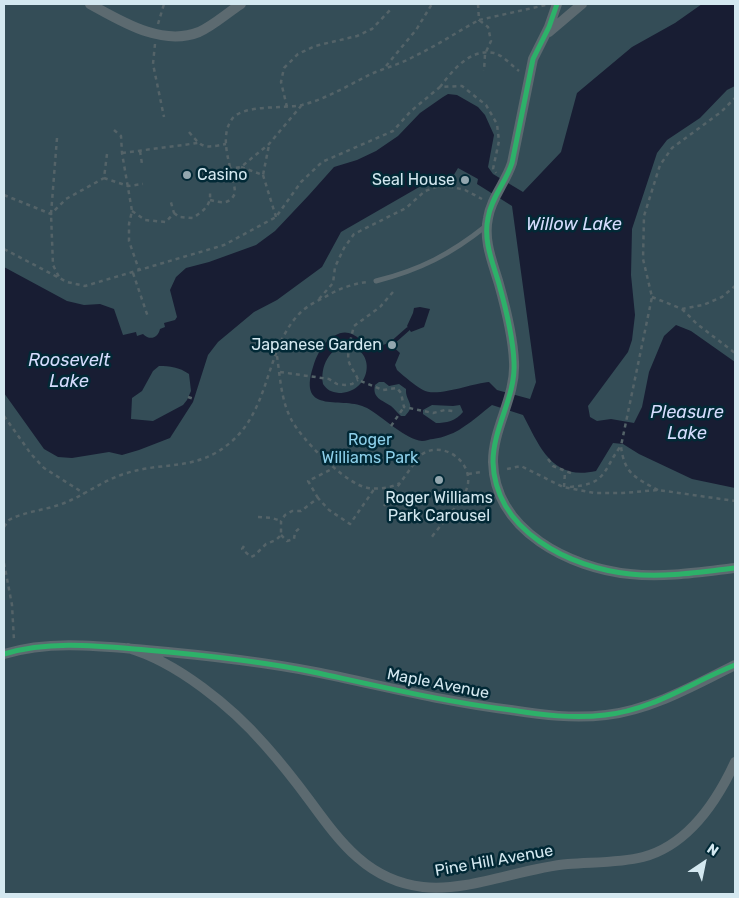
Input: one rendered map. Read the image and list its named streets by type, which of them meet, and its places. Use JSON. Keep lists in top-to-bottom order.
{
  "streets": {
    "street": ["Maple Avenue", "Pine Hill Avenue"]
  },
  "crossings": [
    ["Maple Avenue", "Pine Hill Avenue"]
  ],
  "water": ["Willow Lake", "Roosevelt Lake", "Pleasure Lake"],
  "parks": ["Roger Williams Park"],
  "places": [
    "Casino",
    "Seal House",
    "Japanese Garden",
    "Roger Williams Park Carousel"
  ],
  "north": "top right"
}
